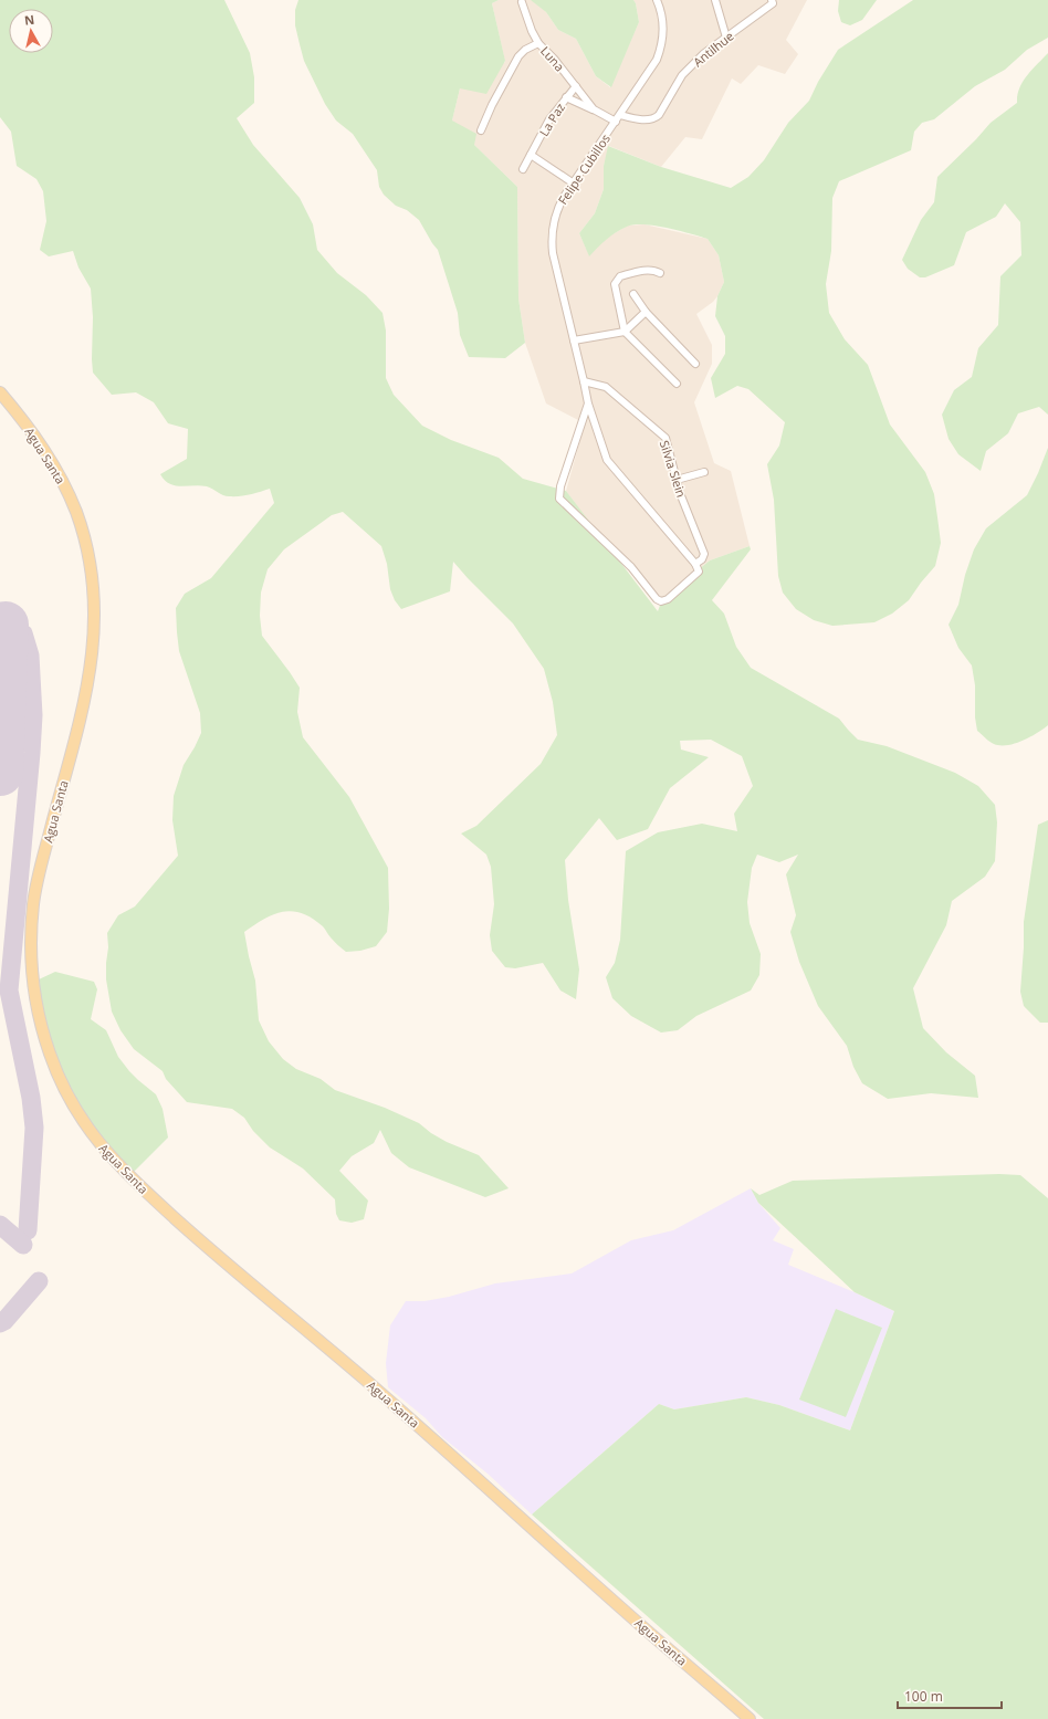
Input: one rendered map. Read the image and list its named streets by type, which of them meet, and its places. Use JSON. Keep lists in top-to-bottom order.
{
  "streets": {
    "main road": ["Agua Santa"],
    "street": [
      "Antilhue",
      "Luna",
      "La Paz",
      "Felipe Cubillos",
      "Silvia Slein"
    ]
  },
  "crossings": [
    ["Antilhue", "Felipe Cubillos"],
    ["Luna", "La Paz"],
    ["Luna", "Felipe Cubillos"],
    ["Felipe Cubillos", "Silvia Slein"]
  ],
  "scale_bar": "100 m",
  "north": "top"
}
